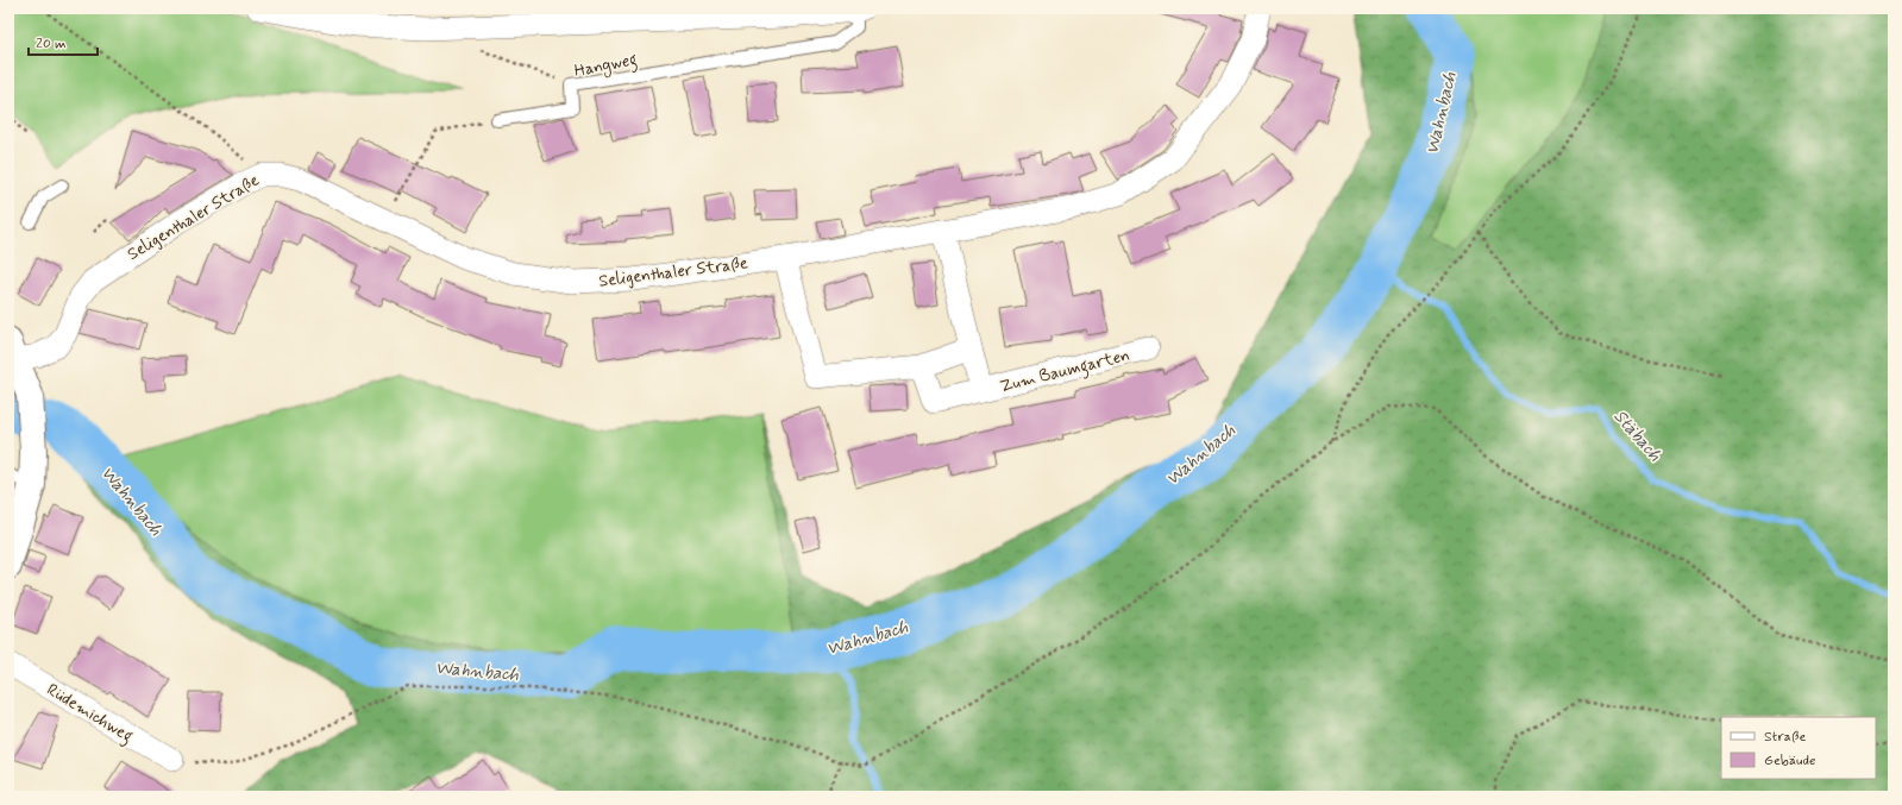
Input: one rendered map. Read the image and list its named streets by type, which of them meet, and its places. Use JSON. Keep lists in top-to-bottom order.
{
  "streets": {
    "street": ["Seligenthaler Straße", "Zum Baumgarten", "Rüdemichweg"],
    "lane": ["Hangweg"]
  },
  "crossings": [
    ["Seligenthaler Straße", "Zum Baumgarten"]
  ],
  "water": ["Wahnbach", "Stäbach"],
  "legend": ["Straße", "Gebäude"],
  "scale_bar": "20 m"
}
